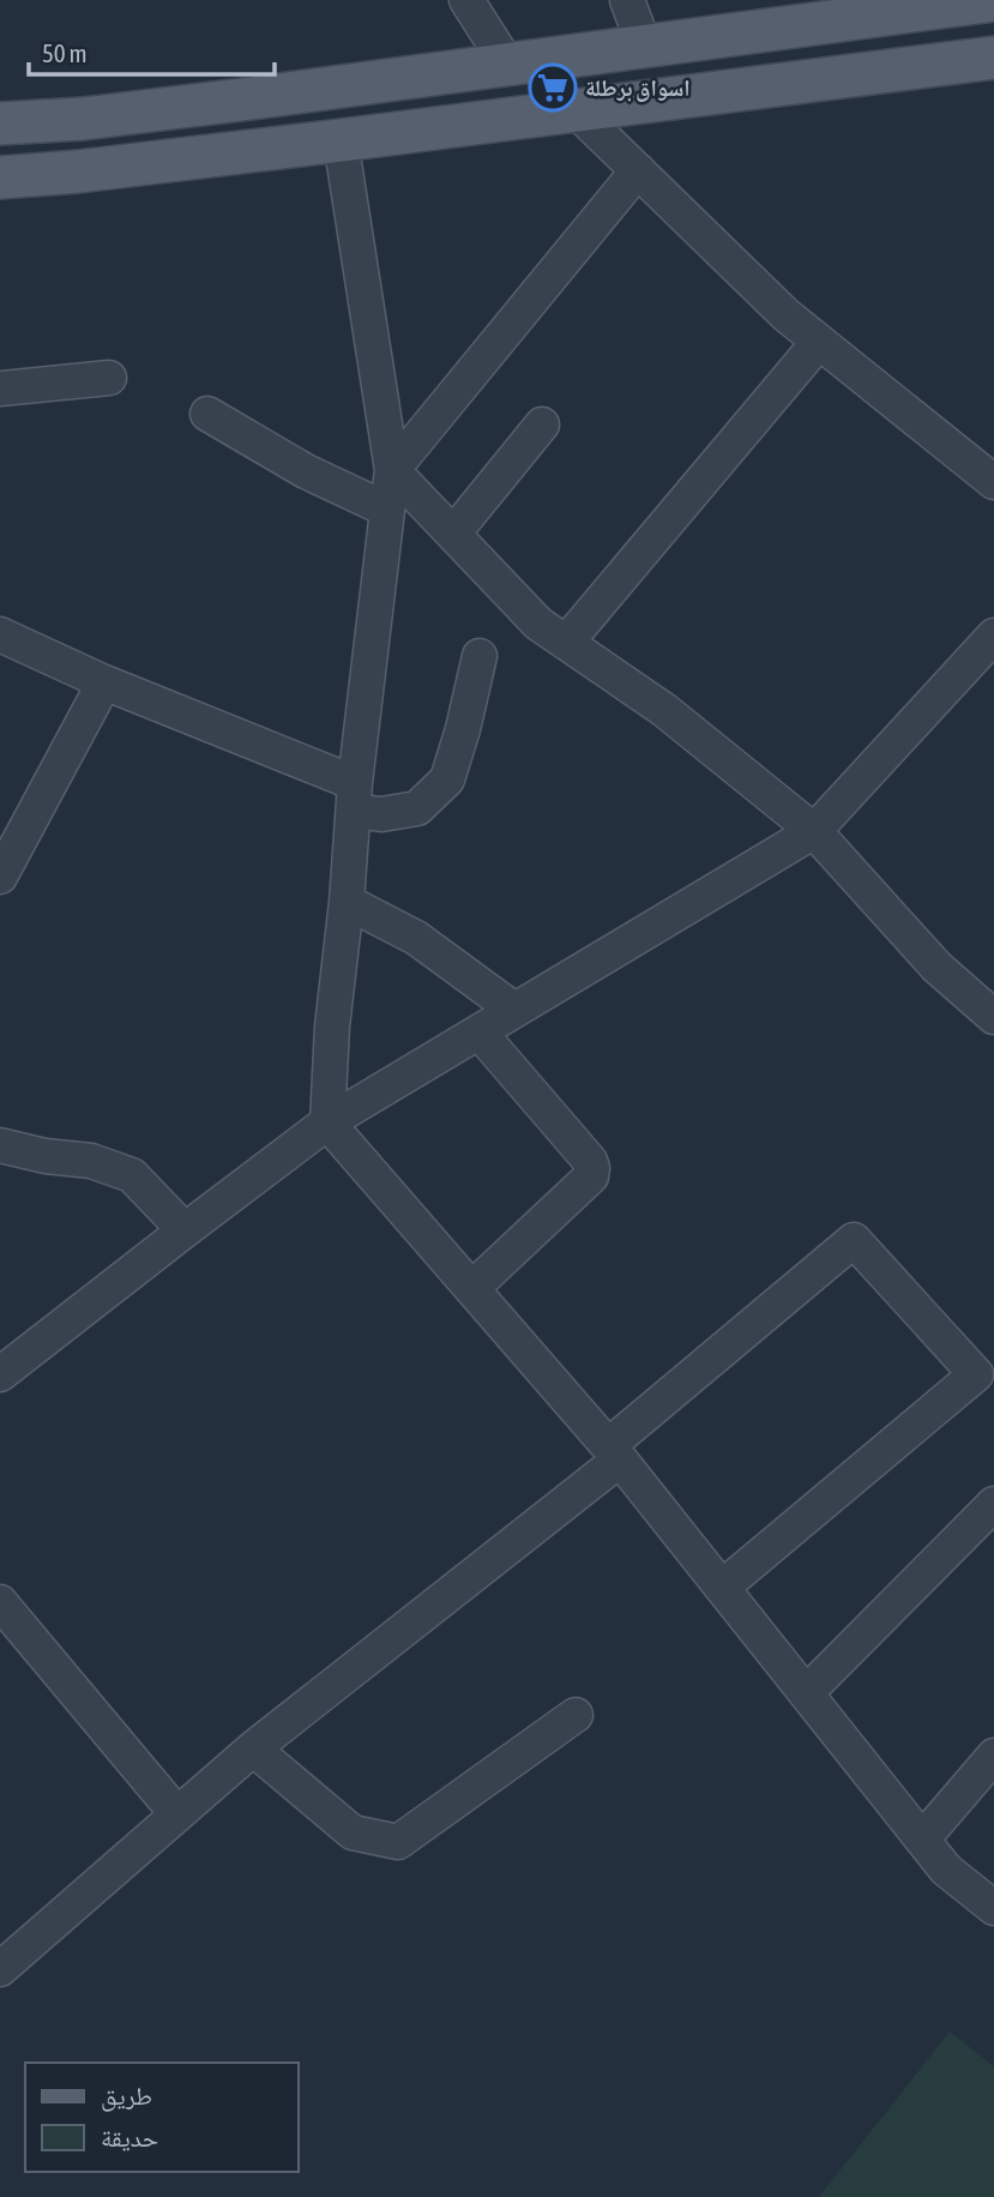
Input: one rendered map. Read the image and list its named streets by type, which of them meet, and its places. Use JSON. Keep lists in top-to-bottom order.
{
  "places": {
    "supermarket": ["اسواق برطلة"]
  },
  "legend": ["طريق", "حديقة"],
  "scale_bar": "50 m"
}
